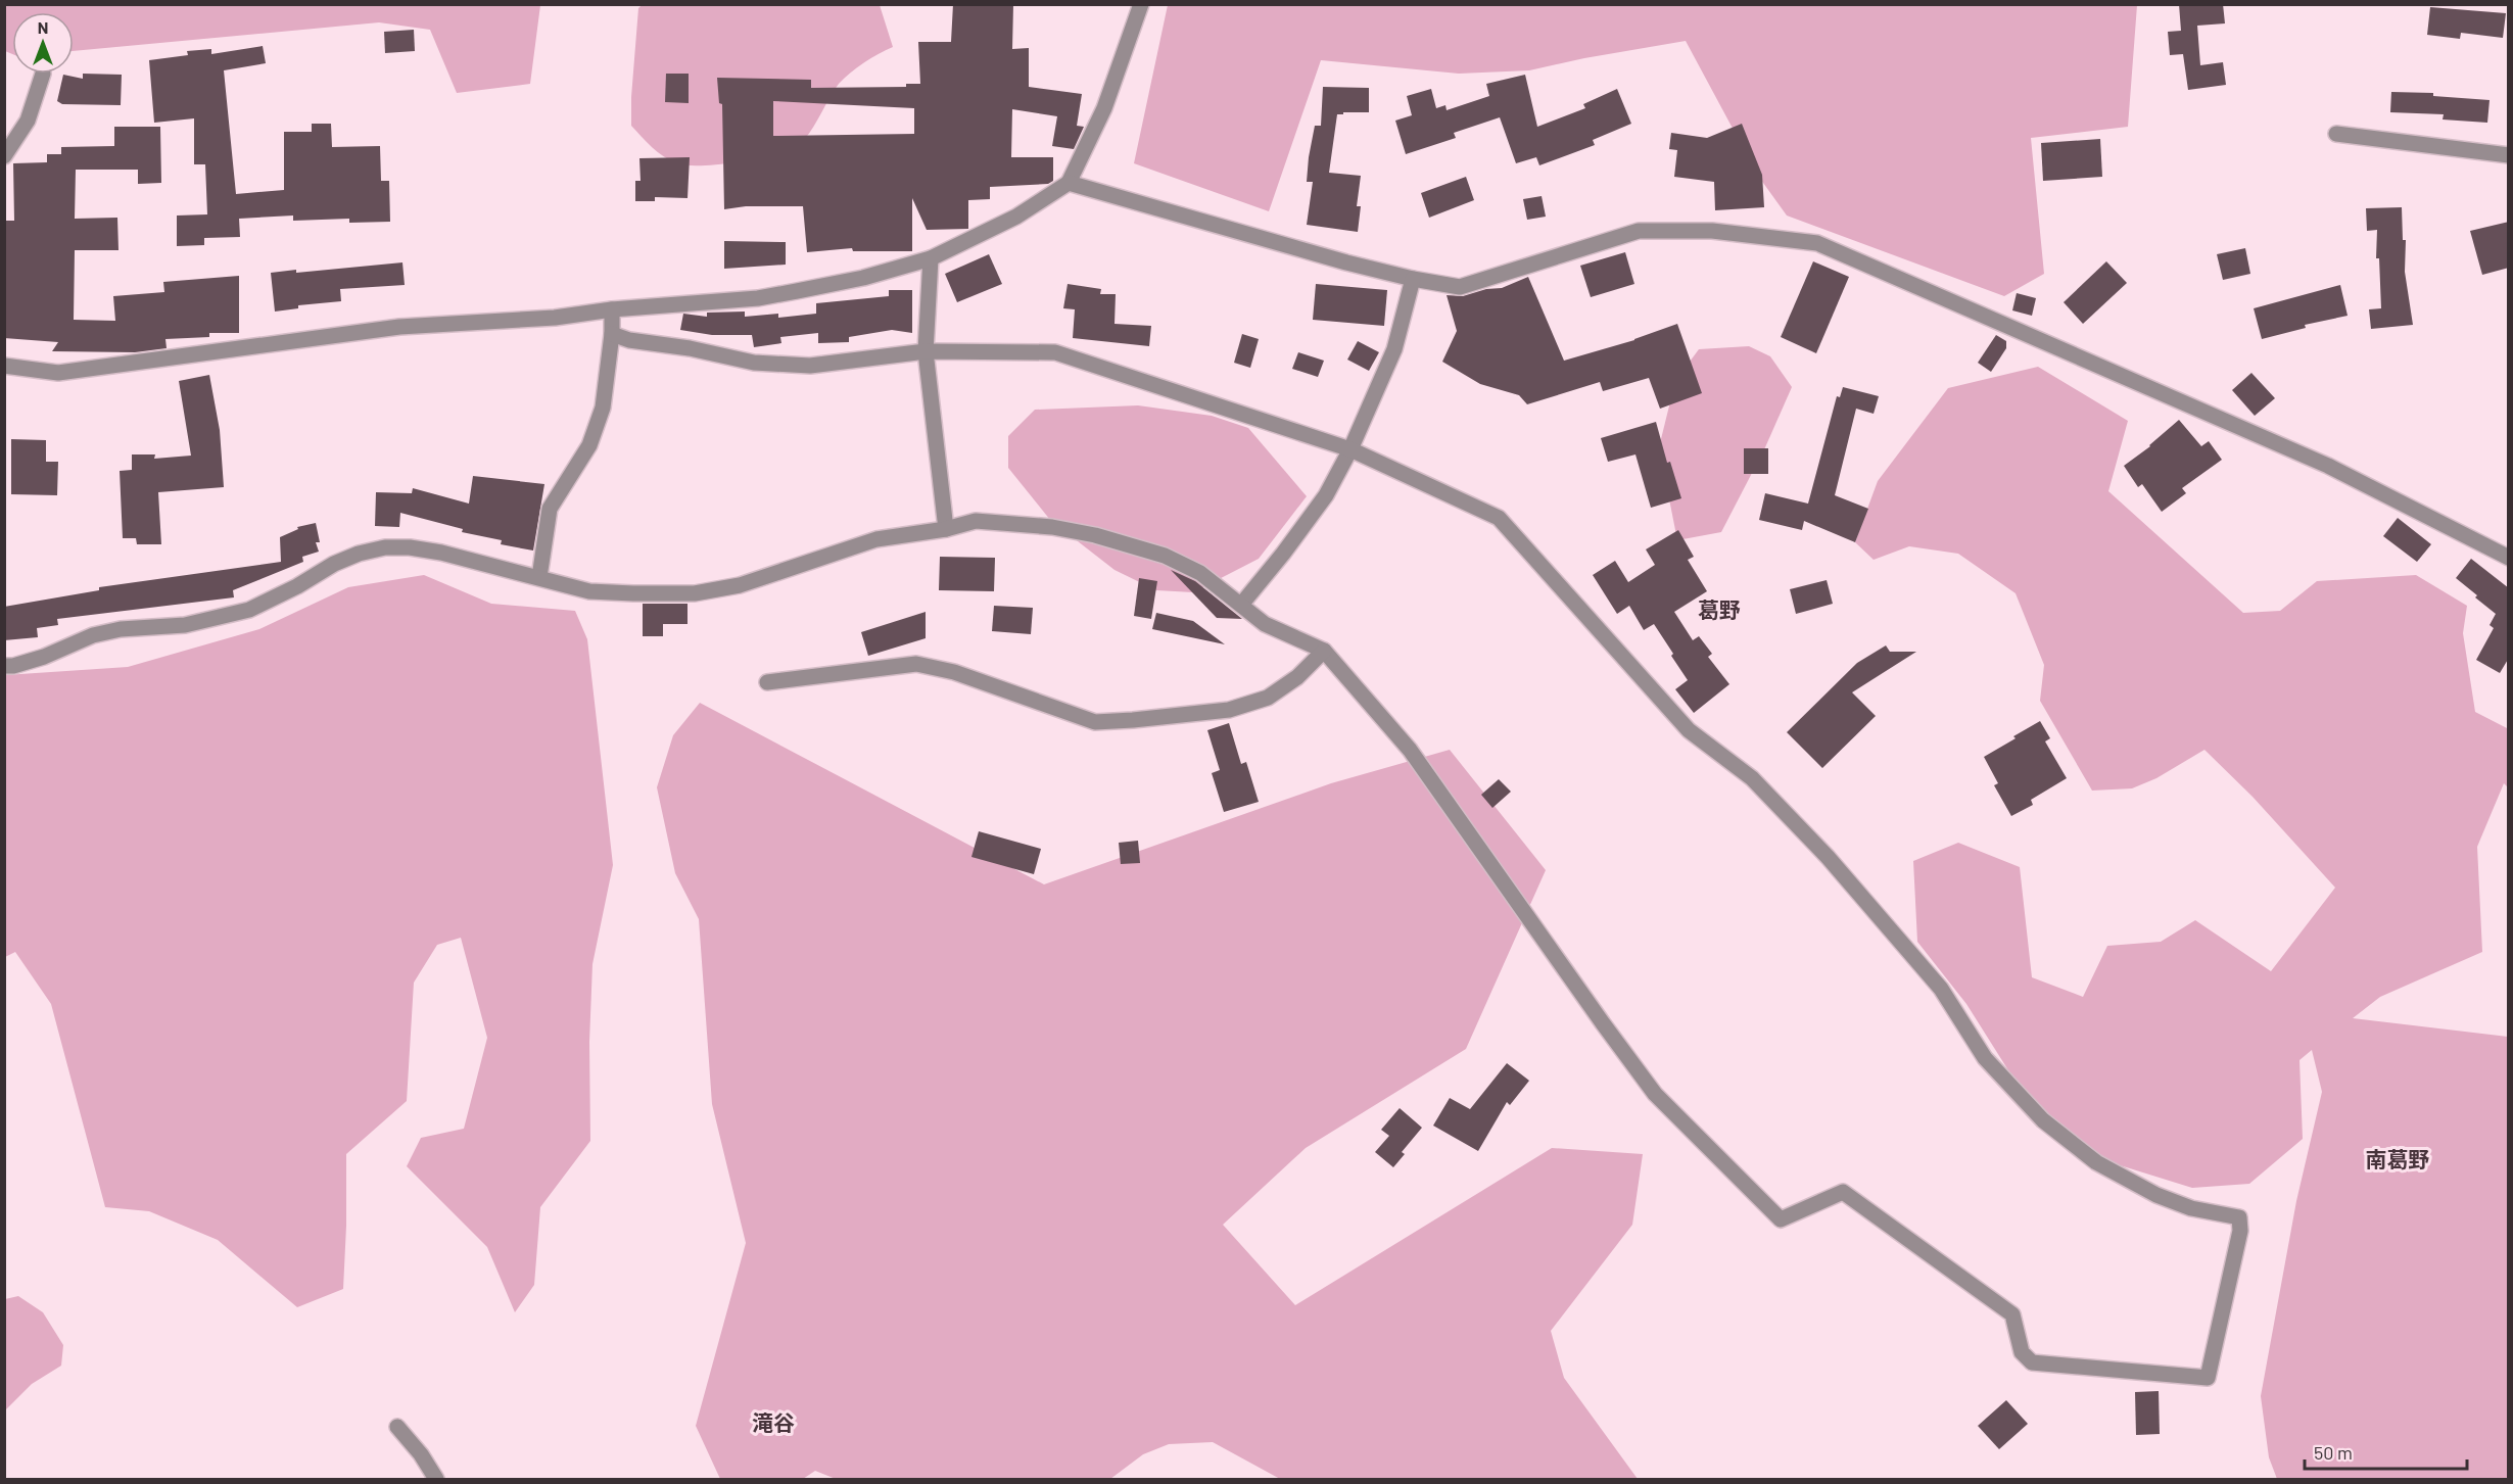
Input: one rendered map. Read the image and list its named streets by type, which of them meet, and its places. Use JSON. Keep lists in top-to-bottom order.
{
  "districts": ["葛野", "南葛野", "滝谷"],
  "scale_bar": "50 m",
  "north": "top"
}
